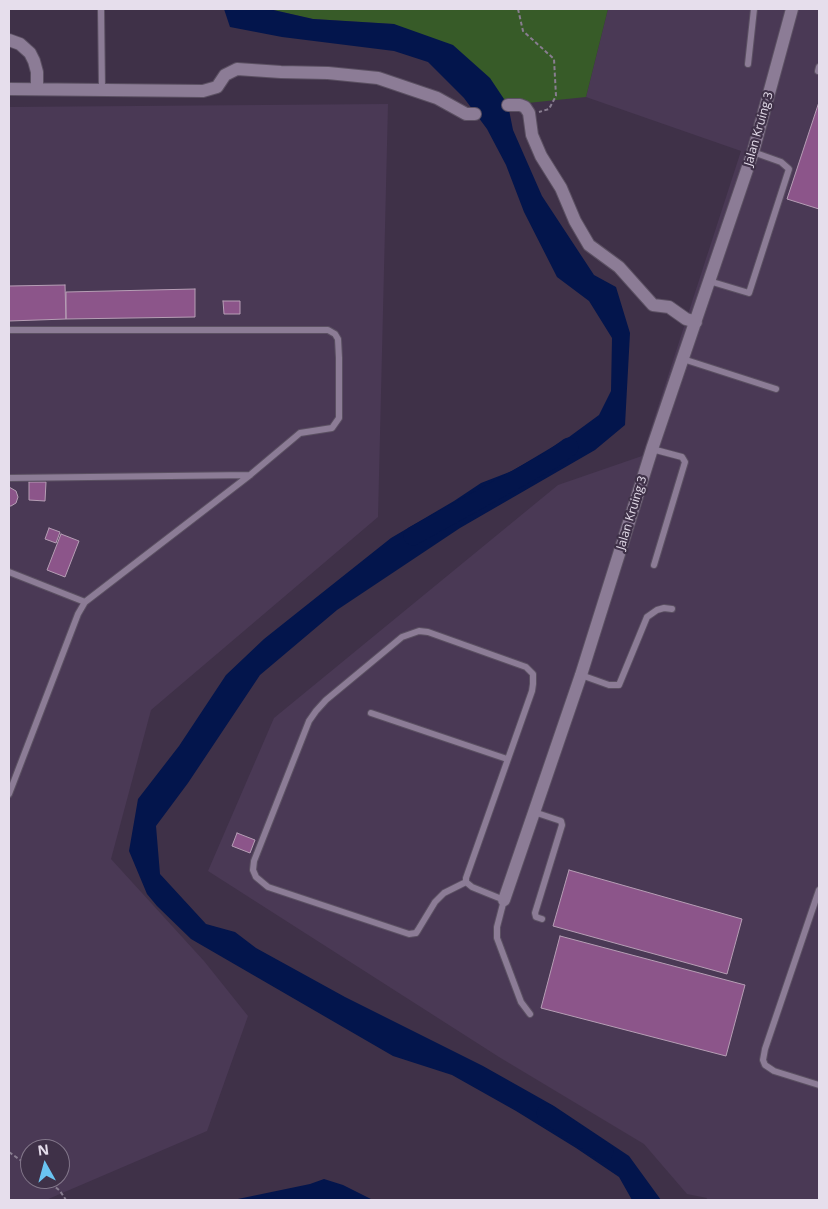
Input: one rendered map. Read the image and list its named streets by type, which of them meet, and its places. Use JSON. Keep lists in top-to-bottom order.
{
  "streets": {
    "street": ["Jalan Kruing 3"]
  },
  "north": "top"
}
